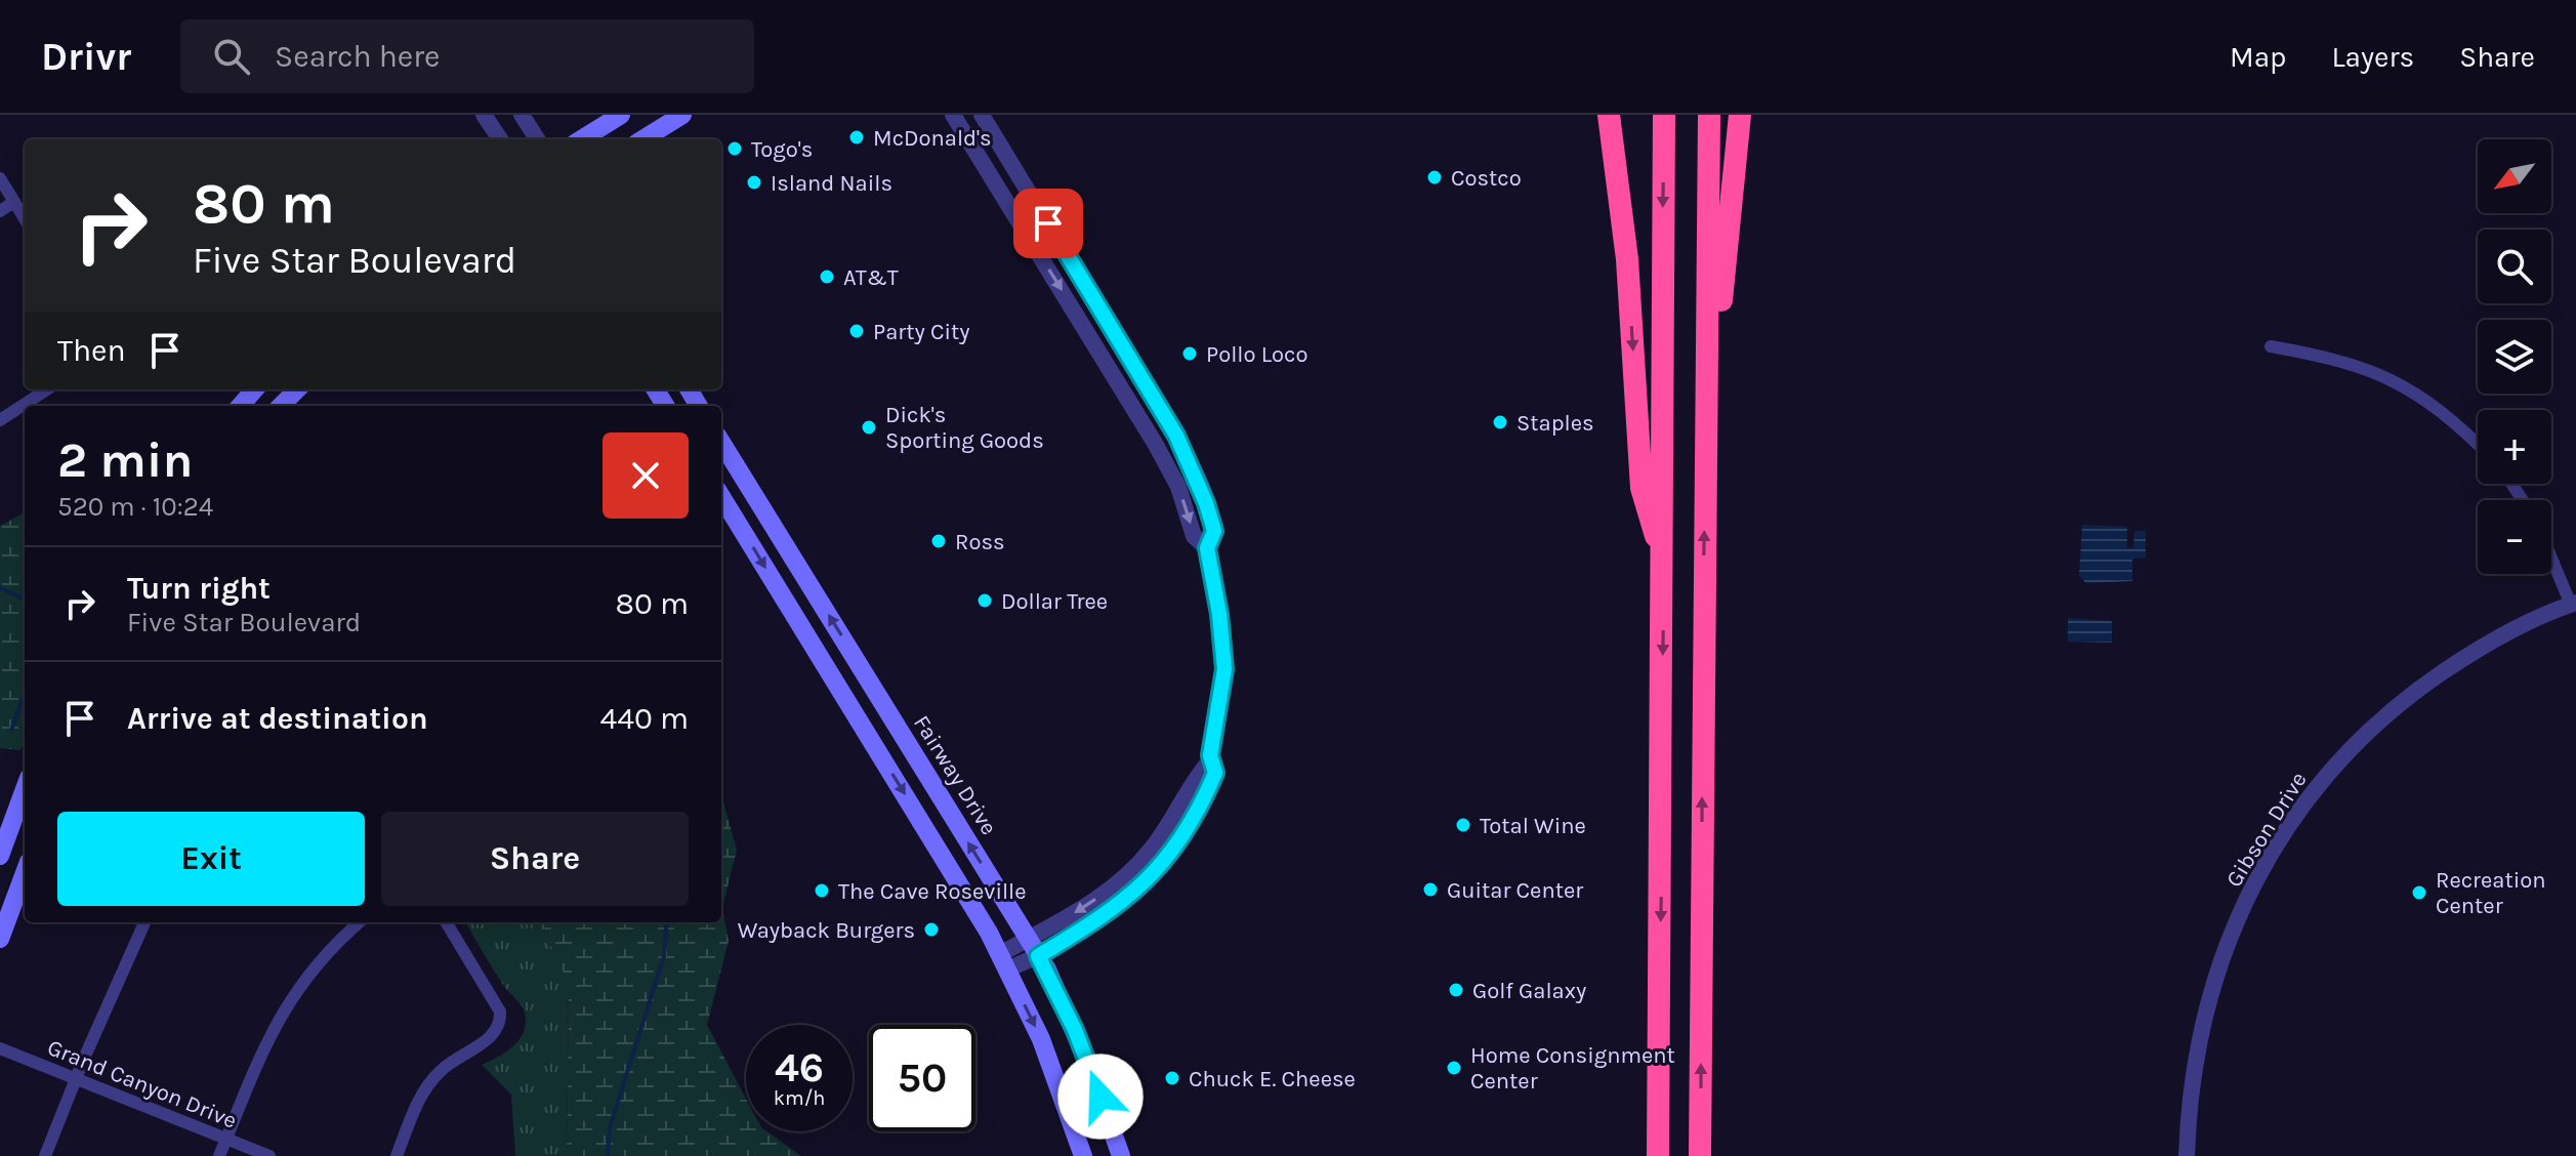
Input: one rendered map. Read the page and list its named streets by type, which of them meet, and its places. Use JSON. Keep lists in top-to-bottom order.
{
  "streets": {
    "main road": ["Fairway Drive"],
    "street": ["Gibson Drive", "Grand Canyon Drive"]
  },
  "places": [
    "McDonald's",
    "Togo's",
    "Costco",
    "Island Nails",
    "AT&T",
    "Party City",
    "Pollo Loco",
    "Staples",
    "Dick's Sporting Goods",
    "Ross",
    "Dollar Tree",
    "Total Wine",
    "Guitar Center",
    "The Cave Roseville",
    "Recreation Center",
    "Wayback Burgers",
    "Golf Galaxy",
    "Home Consignment Center",
    "Chuck E. Cheese"
  ],
  "north": "bottom left",
  "page": {
    "header": "Drivr",
    "search": "Search here",
    "nav": ["Map", "Layers", "Share"],
    "map_buttons": ["+", "−"],
    "turn": ["80 m", "Five Star Boulevard"],
    "then": "Then",
    "heading": ["2 min", "520 m · 10:24"],
    "list": [
      {
        "name": "Turn right",
        "note": "Five Star Boulevard",
        "value": "80 m"
      },
      {
        "name": "Arrive at destination",
        "value": "440 m"
      }
    ],
    "buttons": ["Exit", "Share"],
    "speed": "46 km/h",
    "limit": "50"
  }
}
